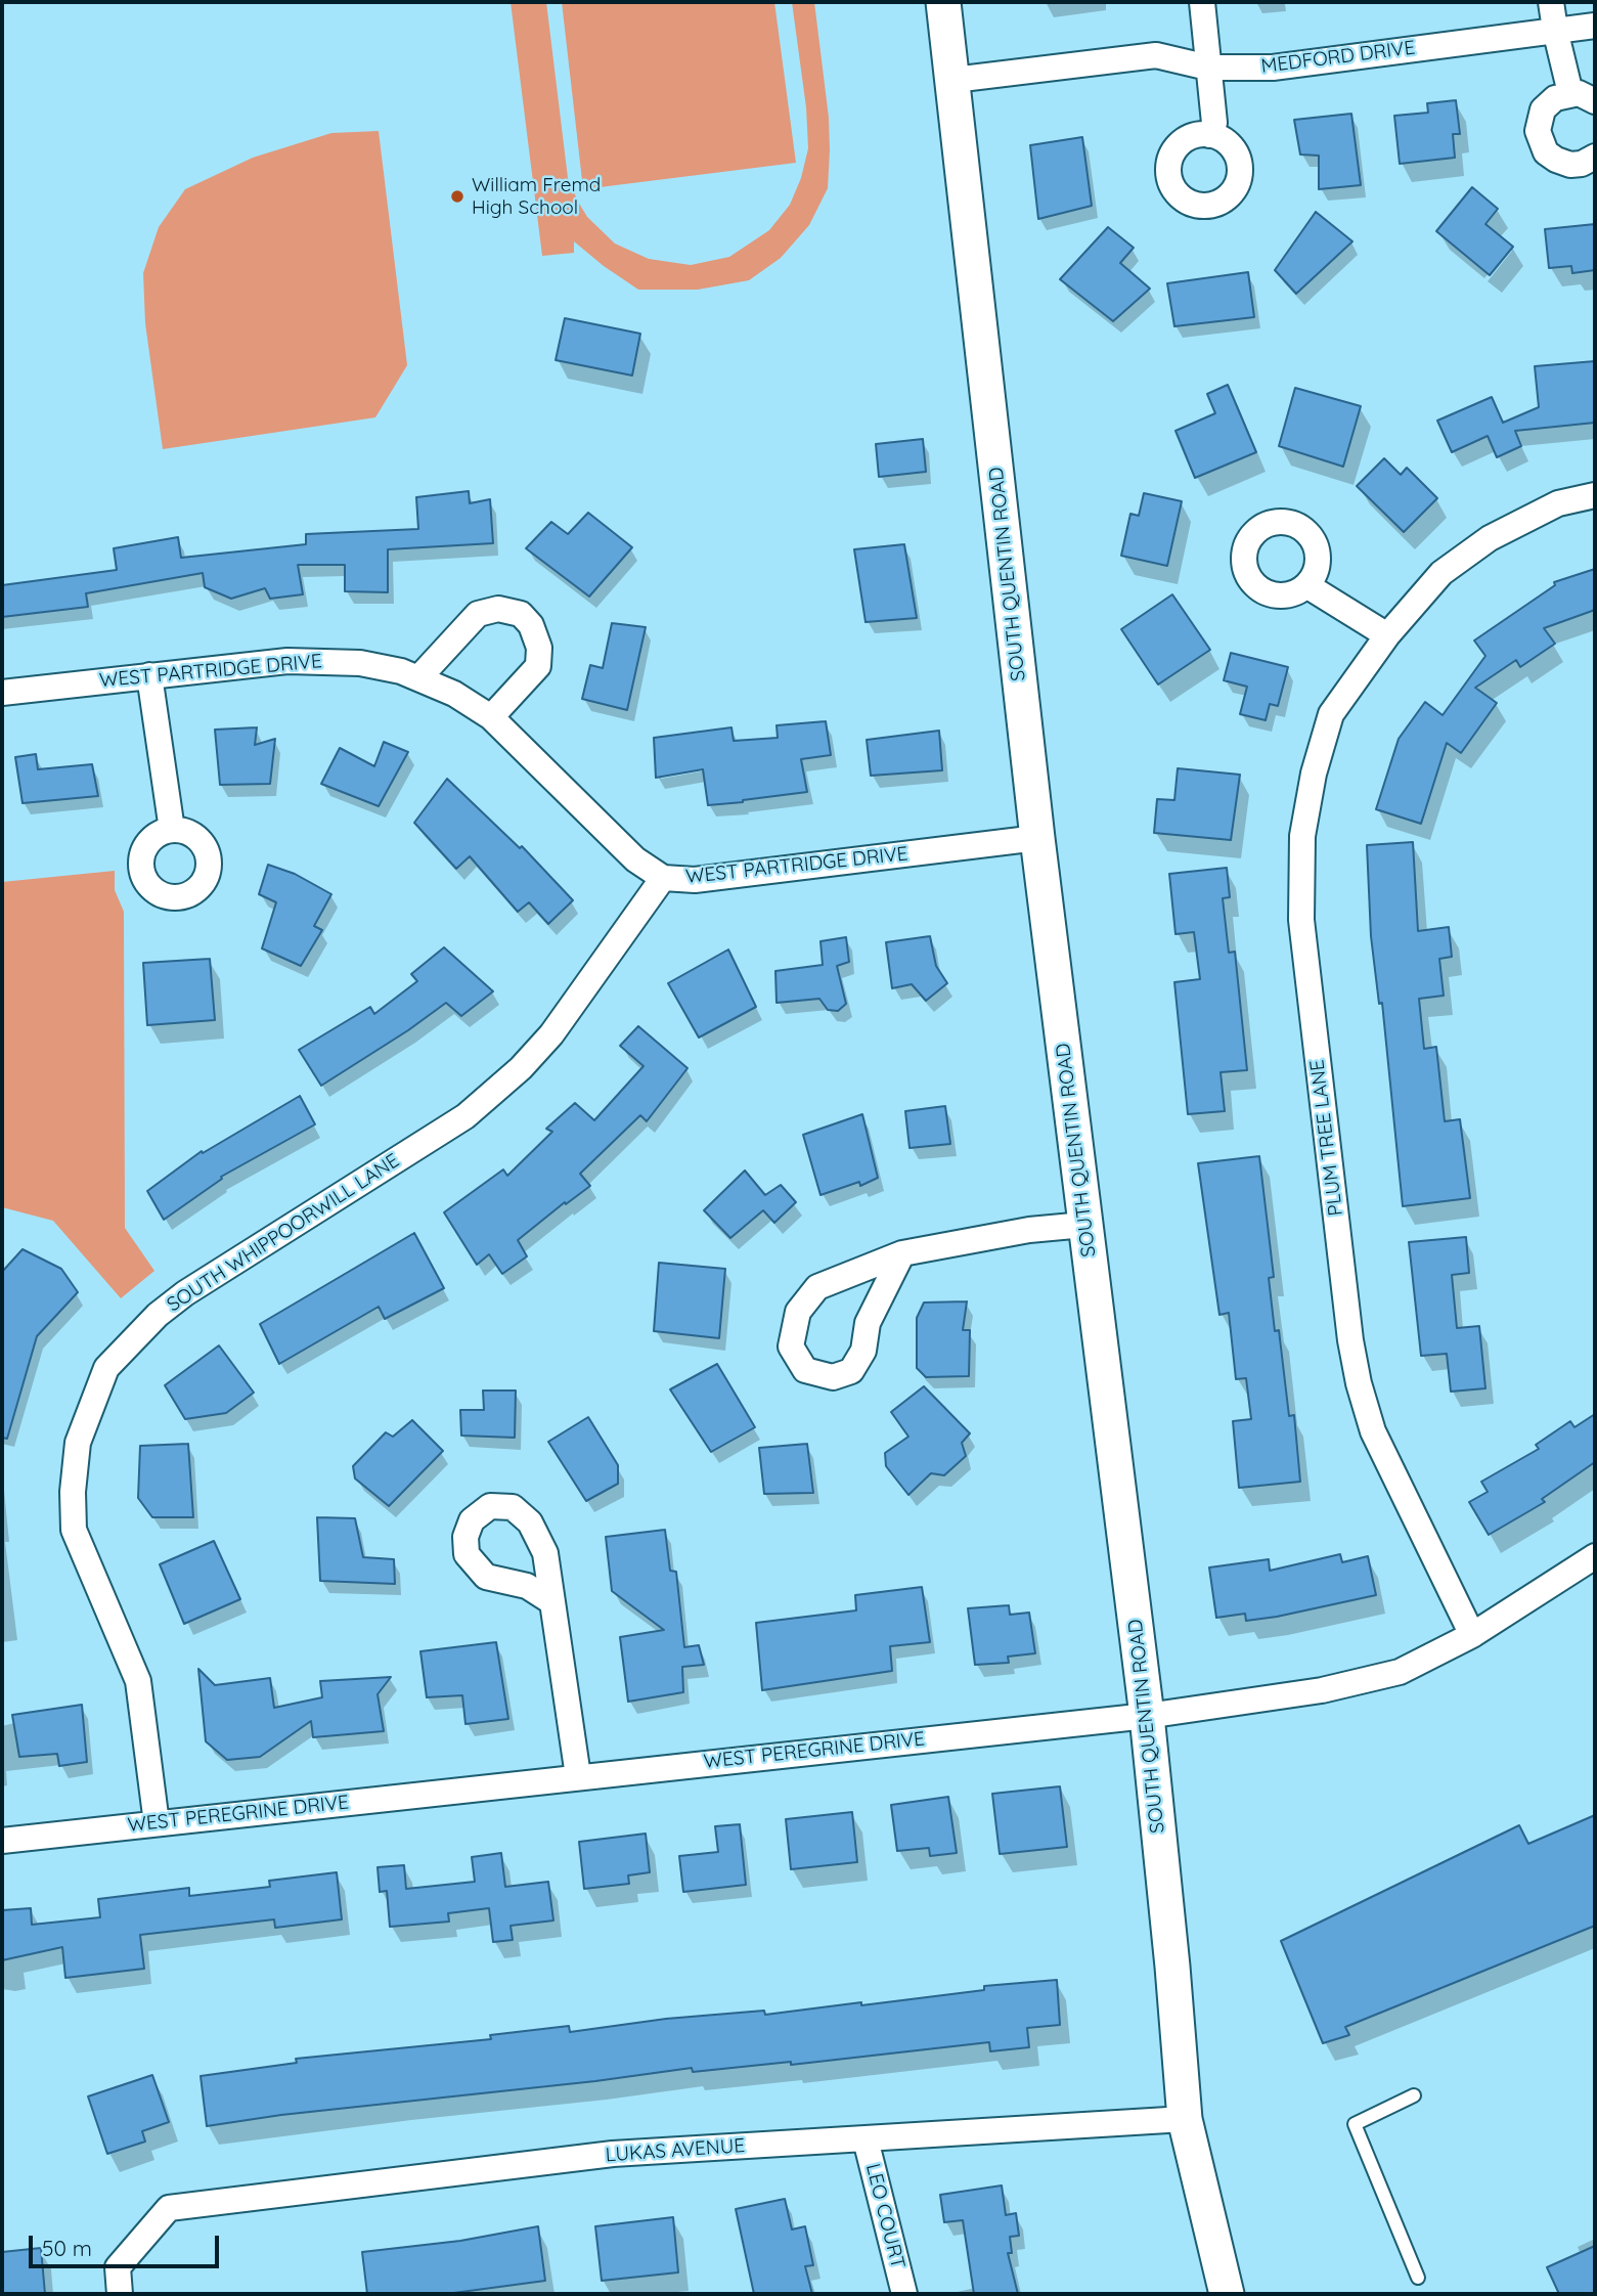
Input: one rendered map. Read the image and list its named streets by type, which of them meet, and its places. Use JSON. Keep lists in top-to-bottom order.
{
  "streets": {
    "main road": ["SOUTH QUENTIN ROAD"],
    "street": [
      "MEDFORD DRIVE",
      "WEST PARTRIDGE DRIVE",
      "PLUM TREE LANE",
      "SOUTH WHIPPOORWILL LANE",
      "WEST PEREGRINE DRIVE",
      "LUKAS AVENUE",
      "LEO COURT"
    ]
  },
  "crossings": [
    ["MEDFORD DRIVE", "SOUTH QUENTIN ROAD"],
    ["SOUTH QUENTIN ROAD", "WEST PARTRIDGE DRIVE"],
    ["SOUTH QUENTIN ROAD", "WEST PEREGRINE DRIVE"],
    ["SOUTH QUENTIN ROAD", "LUKAS AVENUE"],
    ["WEST PARTRIDGE DRIVE", "SOUTH WHIPPOORWILL LANE"],
    ["PLUM TREE LANE", "WEST PEREGRINE DRIVE"],
    ["SOUTH WHIPPOORWILL LANE", "WEST PEREGRINE DRIVE"],
    ["LUKAS AVENUE", "LEO COURT"]
  ],
  "places": ["William Fremd High School"],
  "scale_bar": "50 m"
}
